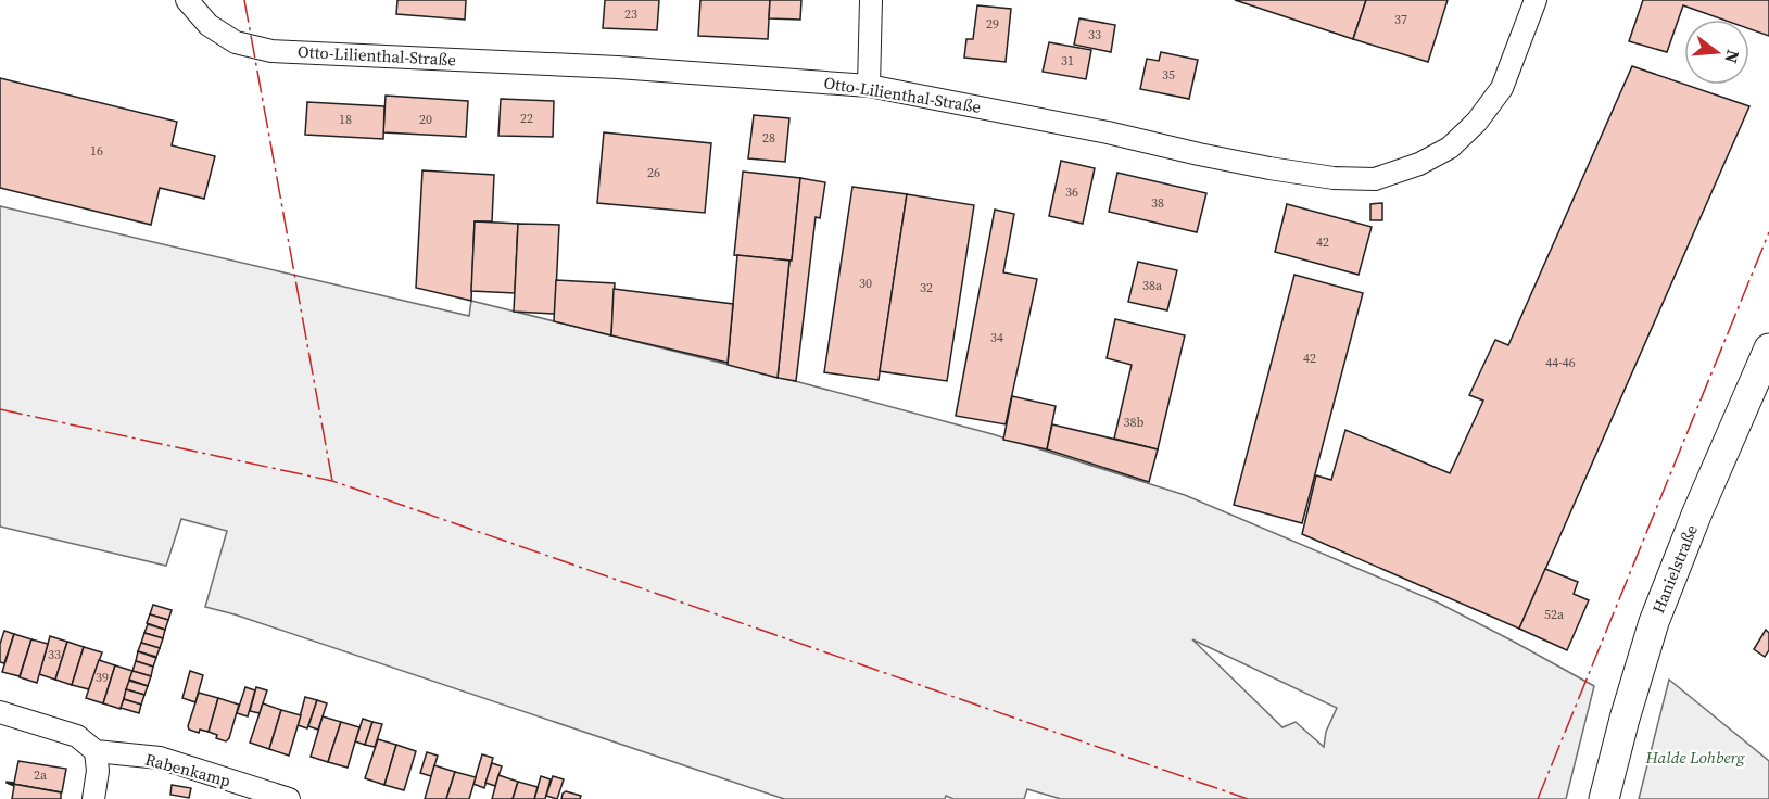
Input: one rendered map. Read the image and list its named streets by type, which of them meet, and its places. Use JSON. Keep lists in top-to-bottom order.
{
  "streets": {
    "main road": ["Hanielstraße"],
    "street": ["Otto-Lilienthal-Straße", "Rabenkamp"]
  },
  "parks": ["Halde Lohberg"],
  "house_numbers": [
    "23",
    "37",
    "29",
    "33",
    "31",
    "35",
    "22",
    "18",
    "20",
    "28",
    "16",
    "26",
    "36",
    "38",
    "42",
    "30",
    "38a",
    "32",
    "34",
    "42",
    "44-46",
    "38b",
    "52a",
    "33",
    "39",
    "2a"
  ],
  "north": "right"
}
